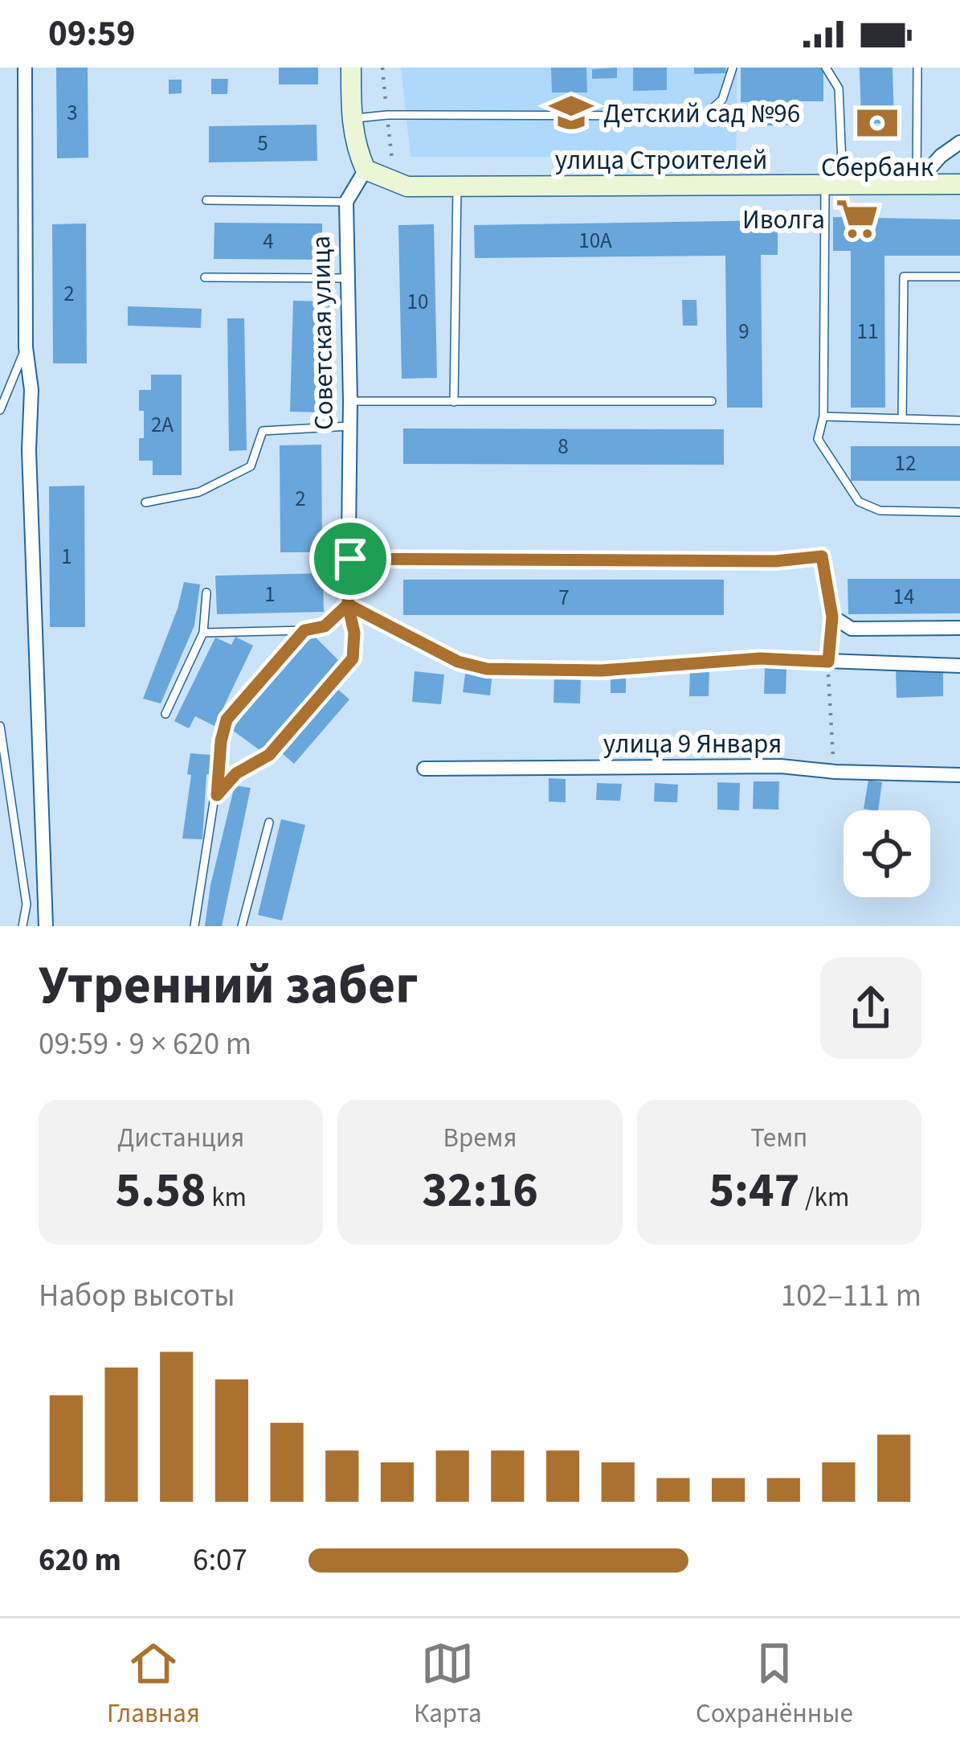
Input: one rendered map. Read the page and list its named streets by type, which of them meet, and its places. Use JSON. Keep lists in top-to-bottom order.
{
  "streets": {
    "main road": ["улица Строителей"],
    "street": ["Советская улица", "улица 9 Января"]
  },
  "crossings": [
    ["улица Строителей", "Советская улица"]
  ],
  "places": {
    "school or university": ["Детский сад №96"],
    "bank": ["Сбербанк"],
    "supermarket": ["Иволга"]
  },
  "house_numbers": [
    "3",
    "5",
    "10А",
    "4",
    "2",
    "10",
    "9",
    "11",
    "2А",
    "8",
    "12",
    "2",
    "1",
    "1",
    "14",
    "7"
  ],
  "page": {
    "status": "09:59",
    "heading": ["Утренний забег", "09:59 · 9 × 620 m"],
    "stats": [
      ["Дистанция", "5.58 km"],
      ["Время", "32:16"],
      ["Темп", "5:47 /km"]
    ],
    "chart": ["Набор высоты", "102–111 m"],
    "list": [
      {
        "name": "620 m",
        "note": "6:07"
      }
    ],
    "tabs": ["Главная", "Карта", "Сохранённые"]
  }
}
